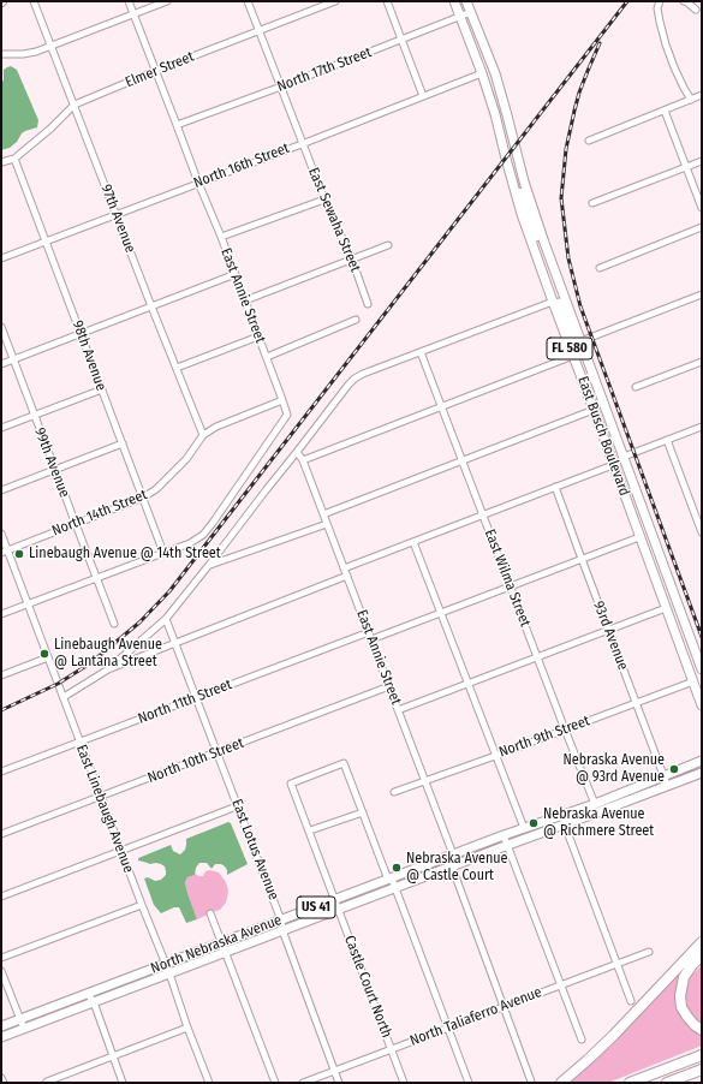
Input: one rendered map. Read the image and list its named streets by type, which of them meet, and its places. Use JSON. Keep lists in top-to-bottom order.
{
  "streets": {
    "main road": [
      "FL 580",
      "East Busch Boulevard",
      "US 41",
      "North Nebraska Avenue"
    ],
    "street": [
      "Elmer Street",
      "North 17th Street",
      "North 16th Street",
      "97th Avenue",
      "East Sewaha Street",
      "East Annie Street",
      "98th Avenue",
      "99th Avenue",
      "North 14th Street",
      "East Wilma Street",
      "93rd Avenue",
      "North 11th Street",
      "North 9th Street",
      "North 10th Street",
      "East Linebaugh Avenue",
      "East Lotus Avenue",
      "Castle Court North",
      "North Taliaferro Avenue"
    ]
  },
  "crossings": [
    ["Elmer Street", "97th Avenue"],
    ["Elmer Street", "East Sewaha Street"],
    ["Elmer Street", "East Annie Street"],
    ["Elmer Street", "98th Avenue"],
    ["North 17th Street", "East Sewaha Street"],
    ["North 17th Street", "East Annie Street"],
    ["North 17th Street", "East Busch Boulevard"],
    ["North 16th Street", "97th Avenue"],
    ["North 16th Street", "East Sewaha Street"],
    ["North 16th Street", "East Annie Street"],
    ["North 16th Street", "98th Avenue"],
    ["North 16th Street", "East Busch Boulevard"],
    ["97th Avenue", "North 14th Street"],
    ["East Annie Street", "98th Avenue"],
    ["East Annie Street", "North 14th Street"],
    ["East Annie Street", "North 11th Street"],
    ["East Annie Street", "North 9th Street"],
    ["East Annie Street", "North 10th Street"],
    ["East Annie Street", "North Nebraska Avenue"],
    ["East Annie Street", "North Taliaferro Avenue"],
    ["98th Avenue", "North 14th Street"],
    ["East Busch Boulevard", "North 9th Street"],
    ["99th Avenue", "North 14th Street"],
    ["North 14th Street", "East Linebaugh Avenue"],
    ["East Wilma Street", "North 9th Street"],
    ["East Wilma Street", "North Nebraska Avenue"],
    ["93rd Avenue", "North 9th Street"],
    ["93rd Avenue", "North Nebraska Avenue"],
    ["North 11th Street", "East Linebaugh Avenue"],
    ["North 11th Street", "East Lotus Avenue"],
    ["North 10th Street", "East Linebaugh Avenue"],
    ["North 10th Street", "East Lotus Avenue"],
    ["East Linebaugh Avenue", "North Nebraska Avenue"],
    ["East Lotus Avenue", "North Nebraska Avenue"],
    ["East Lotus Avenue", "North Taliaferro Avenue"],
    ["North Nebraska Avenue", "Castle Court North"],
    ["Castle Court North", "North Taliaferro Avenue"]
  ],
  "places": [
    "Linebaugh Avenue @ 14th Street",
    "Linebaugh Avenue @ Lantana Street",
    "Nebraska Avenue @ 93rd Avenue",
    "Nebraska Avenue @ Richmere Street",
    "Nebraska Avenue @ Castle Court"
  ]
}
